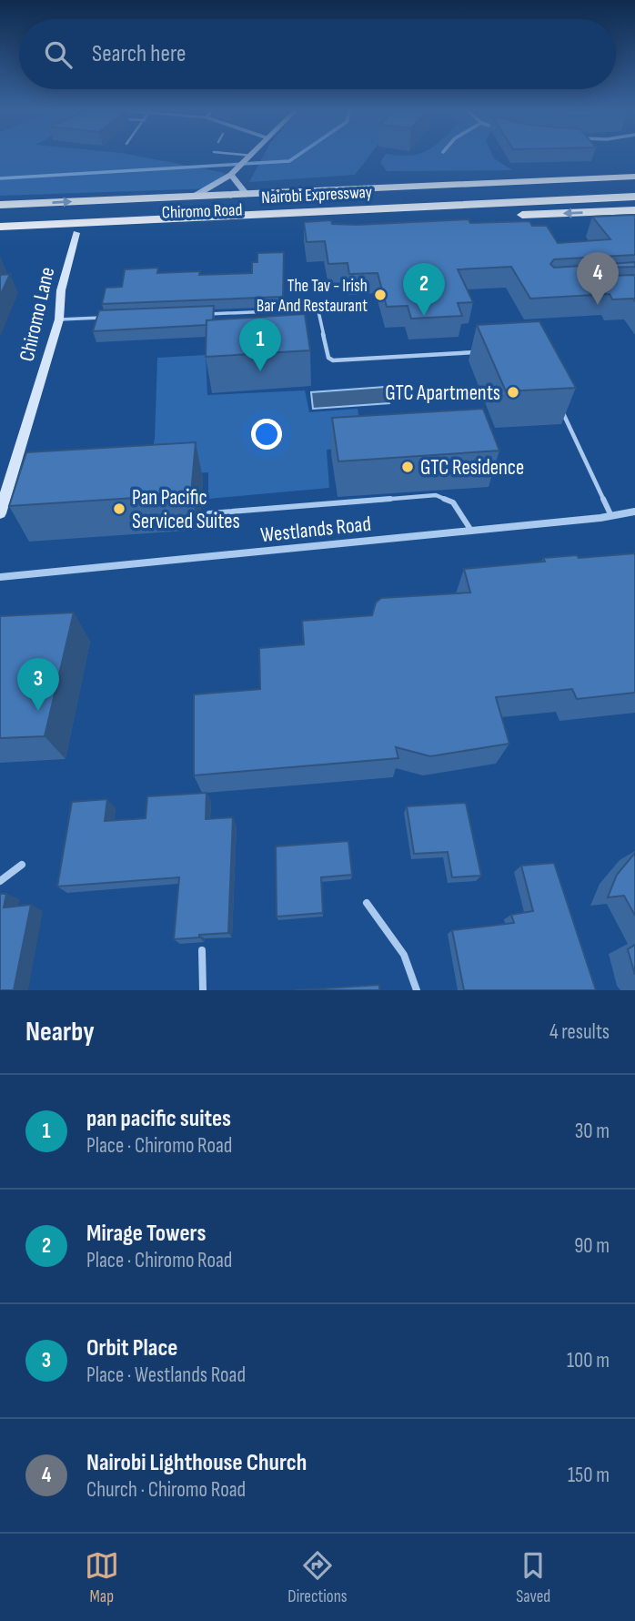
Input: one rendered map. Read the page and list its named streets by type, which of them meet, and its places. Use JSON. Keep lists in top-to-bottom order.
{
  "streets": {
    "highway": ["Nairobi Expressway", "Chiromo Road"],
    "street": ["Chiromo Lane", "Westlands Road"]
  },
  "crossings": [
    ["Chiromo Road", "Chiromo Lane"]
  ],
  "places": [
    "The Tav - Irish Bar And Restaurant",
    "GTC Apartments",
    "GTC Residence",
    "Pan Pacific Serviced Suites"
  ],
  "page": {
    "search": "Search here",
    "pins": [
      "4",
      "2",
      "1",
      "3"
    ],
    "heading": ["Nearby", "4 results"],
    "list": [
      {
        "mark": "1",
        "name": "pan pacific suites",
        "note": "Place · Chiromo Road",
        "value": "30 m"
      },
      {
        "mark": "2",
        "name": "Mirage Towers",
        "note": "Place · Chiromo Road",
        "value": "90 m"
      },
      {
        "mark": "3",
        "name": "Orbit Place",
        "note": "Place · Westlands Road",
        "value": "100 m"
      },
      {
        "mark": "4",
        "name": "Nairobi Lighthouse Church",
        "note": "Church · Chiromo Road",
        "value": "150 m"
      }
    ],
    "nav": ["Map", "Directions", "Saved"]
  }
}
